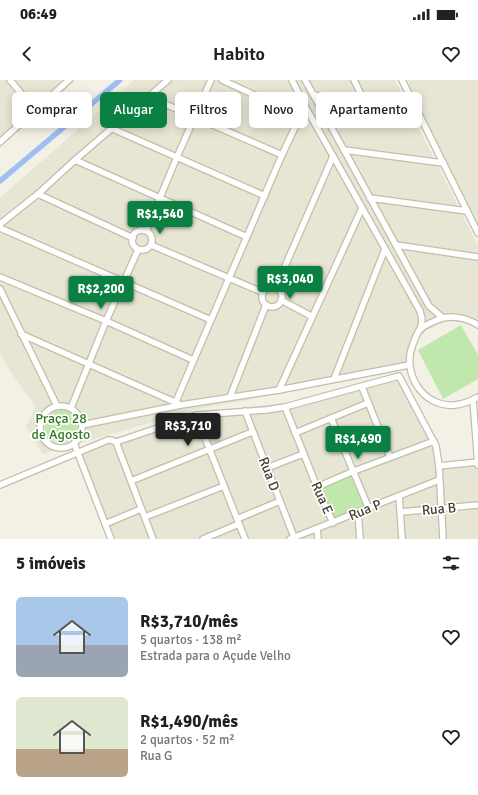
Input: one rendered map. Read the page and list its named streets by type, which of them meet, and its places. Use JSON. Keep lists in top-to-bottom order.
{
  "streets": {
    "street": [
      "Rua D",
      "Rua E",
      "Rua B",
      "Rua P"
    ]
  },
  "crossings": [
    ["Rua D", "Rua P"],
    ["Rua E", "Rua P"]
  ],
  "parks": ["Praça 28 de Agosto"],
  "page": {
    "status": "06:49",
    "header": "Habito",
    "chip": [
      "Comprar",
      "Alugar",
      "Filtros",
      "Novo",
      "Apartamento"
    ],
    "price": [
      "R$1,540",
      "R$3,040",
      "R$2,200",
      "R$3,710",
      "R$1,490"
    ],
    "heading": "5 imóveis",
    "list": [
      {
        "name": "R$3,710/mês",
        "note": "5 quartos · 138 m² · Estrada para o Açude Velho"
      },
      {
        "name": "R$1,490/mês",
        "note": "2 quartos · 52 m² · Rua G"
      }
    ]
  }
}
